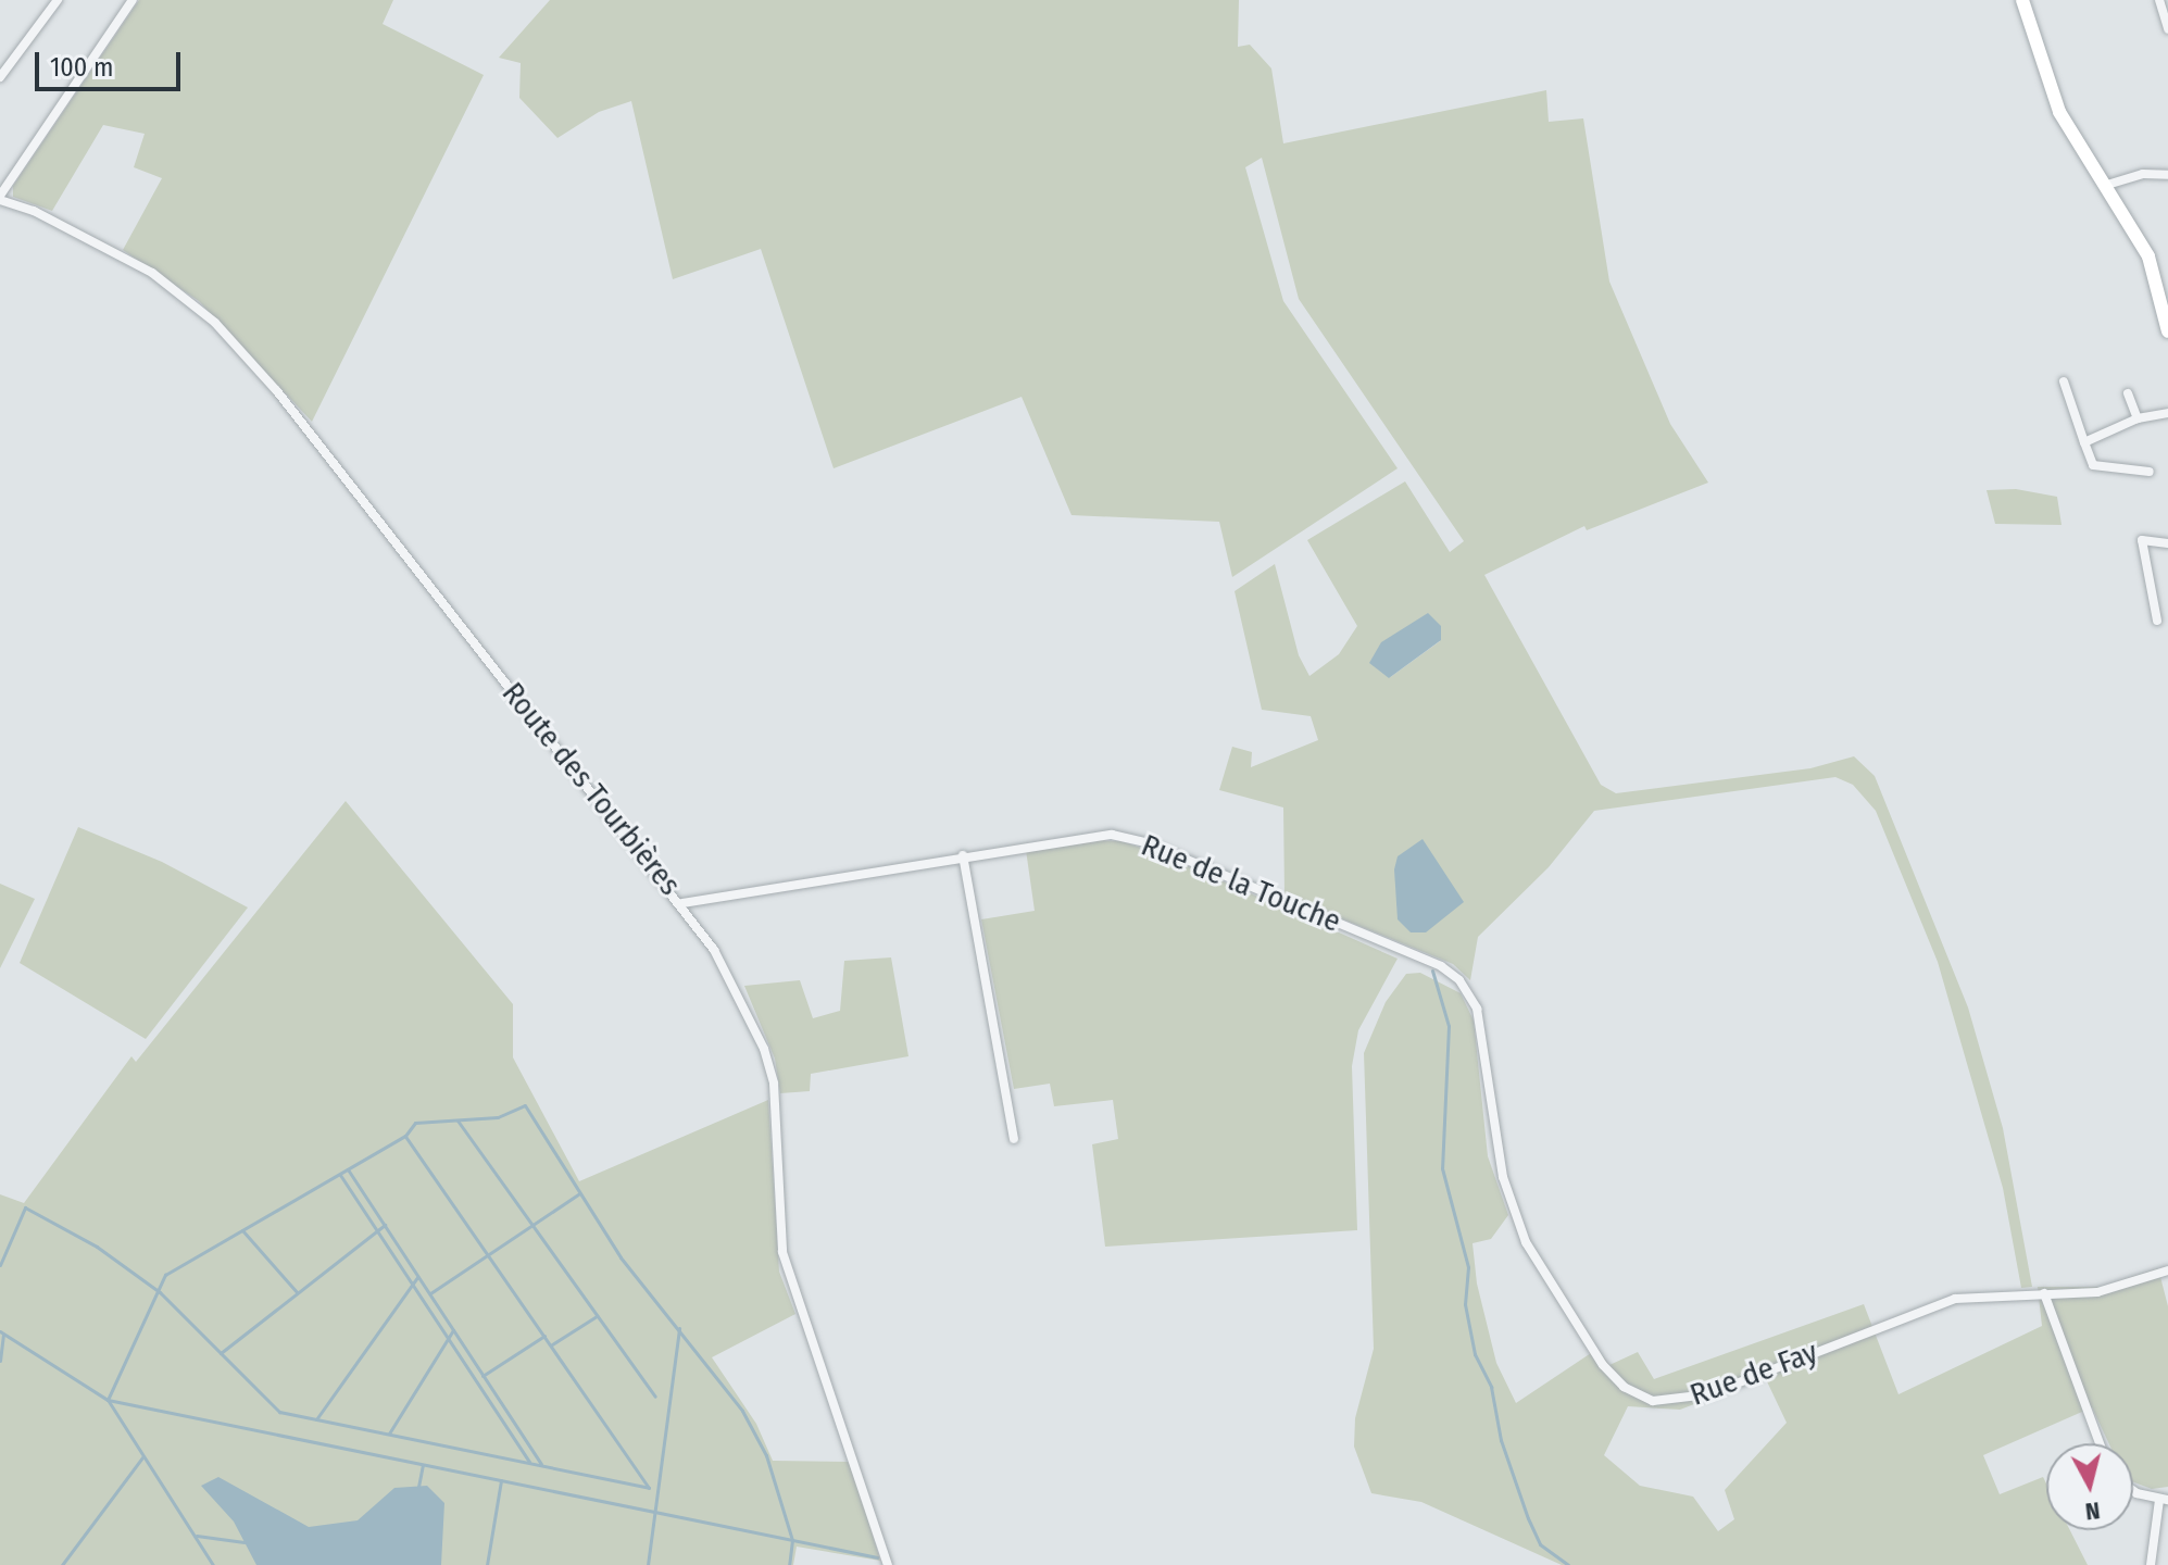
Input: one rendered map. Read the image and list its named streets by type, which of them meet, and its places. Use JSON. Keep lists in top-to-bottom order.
{
  "streets": {
    "street": ["Route des Tourbières", "Rue de la Touche", "Rue de Fay"]
  },
  "crossings": [
    ["Route des Tourbières", "Rue de la Touche"],
    ["Rue de la Touche", "Rue de Fay"]
  ],
  "scale_bar": "100 m",
  "north": "bottom"
}
